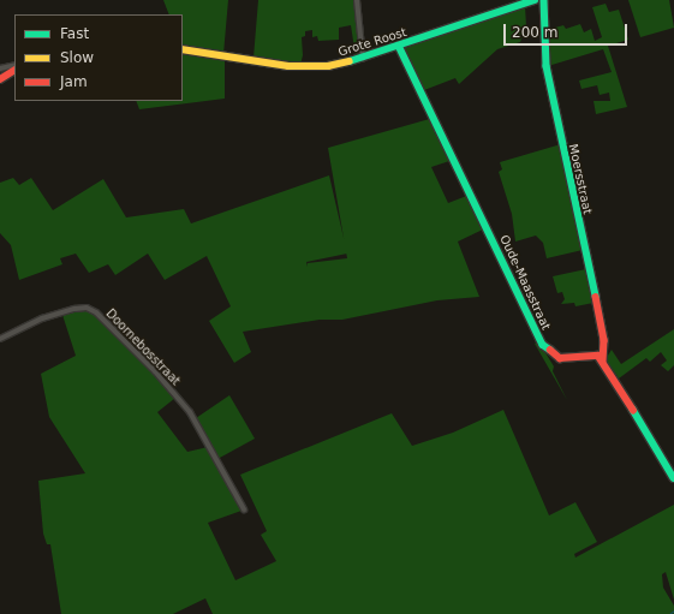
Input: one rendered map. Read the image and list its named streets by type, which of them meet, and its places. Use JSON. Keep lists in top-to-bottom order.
{
  "streets": {
    "street": [
      "Grote Roost",
      "Moersstraat",
      "Oude-Maasstraat",
      "Doornebosstraat"
    ]
  },
  "crossings": [
    ["Grote Roost", "Oude-Maasstraat"],
    ["Moersstraat", "Oude-Maasstraat"]
  ],
  "legend": ["Fast", "Slow", "Jam"],
  "scale_bar": "200 m"
}
